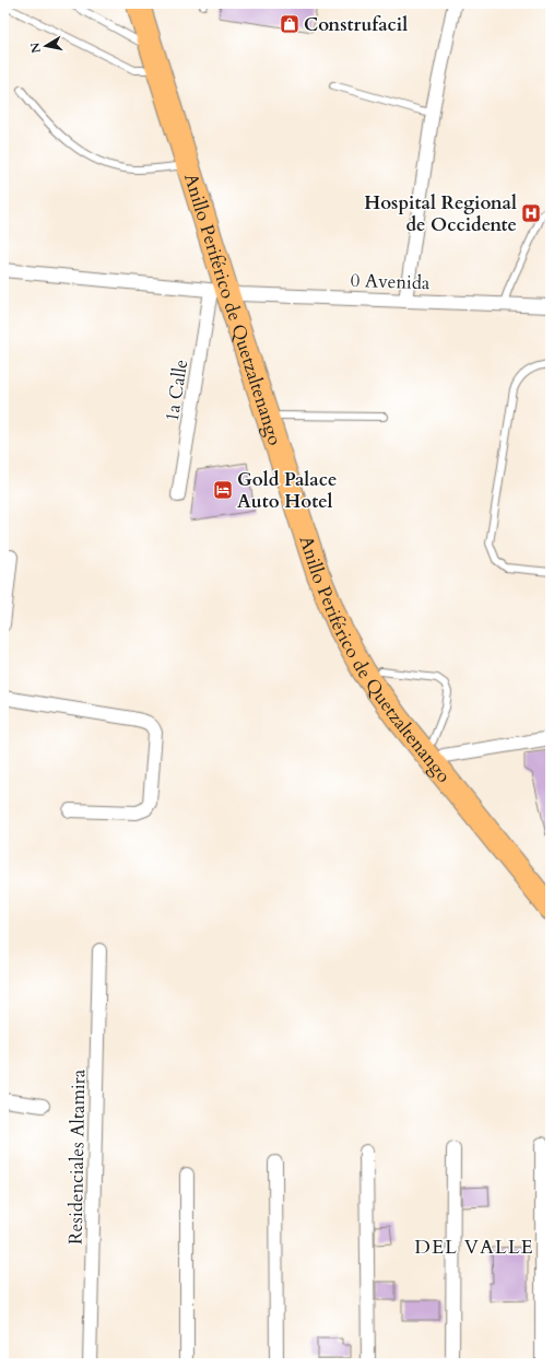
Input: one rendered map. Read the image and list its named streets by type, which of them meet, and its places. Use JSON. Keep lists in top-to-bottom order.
{
  "streets": {
    "highway": ["Anillo Periférico de Quetzaltenango"],
    "street": ["0 Avenida", "1a Calle", "Residenciales Altamira"]
  },
  "crossings": [
    ["0 Avenida", "Anillo Periférico de Quetzaltenango"],
    ["0 Avenida", "1a Calle"],
    ["Anillo Periférico de Quetzaltenango", "1a Calle"]
  ],
  "districts": ["DEL VALLE"],
  "places": {
    "shop": ["Construfacil"],
    "hospital": ["Hospital Regional de Occidente"],
    "hotel": ["Gold Palace Auto Hotel"]
  },
  "north": "left"
}
